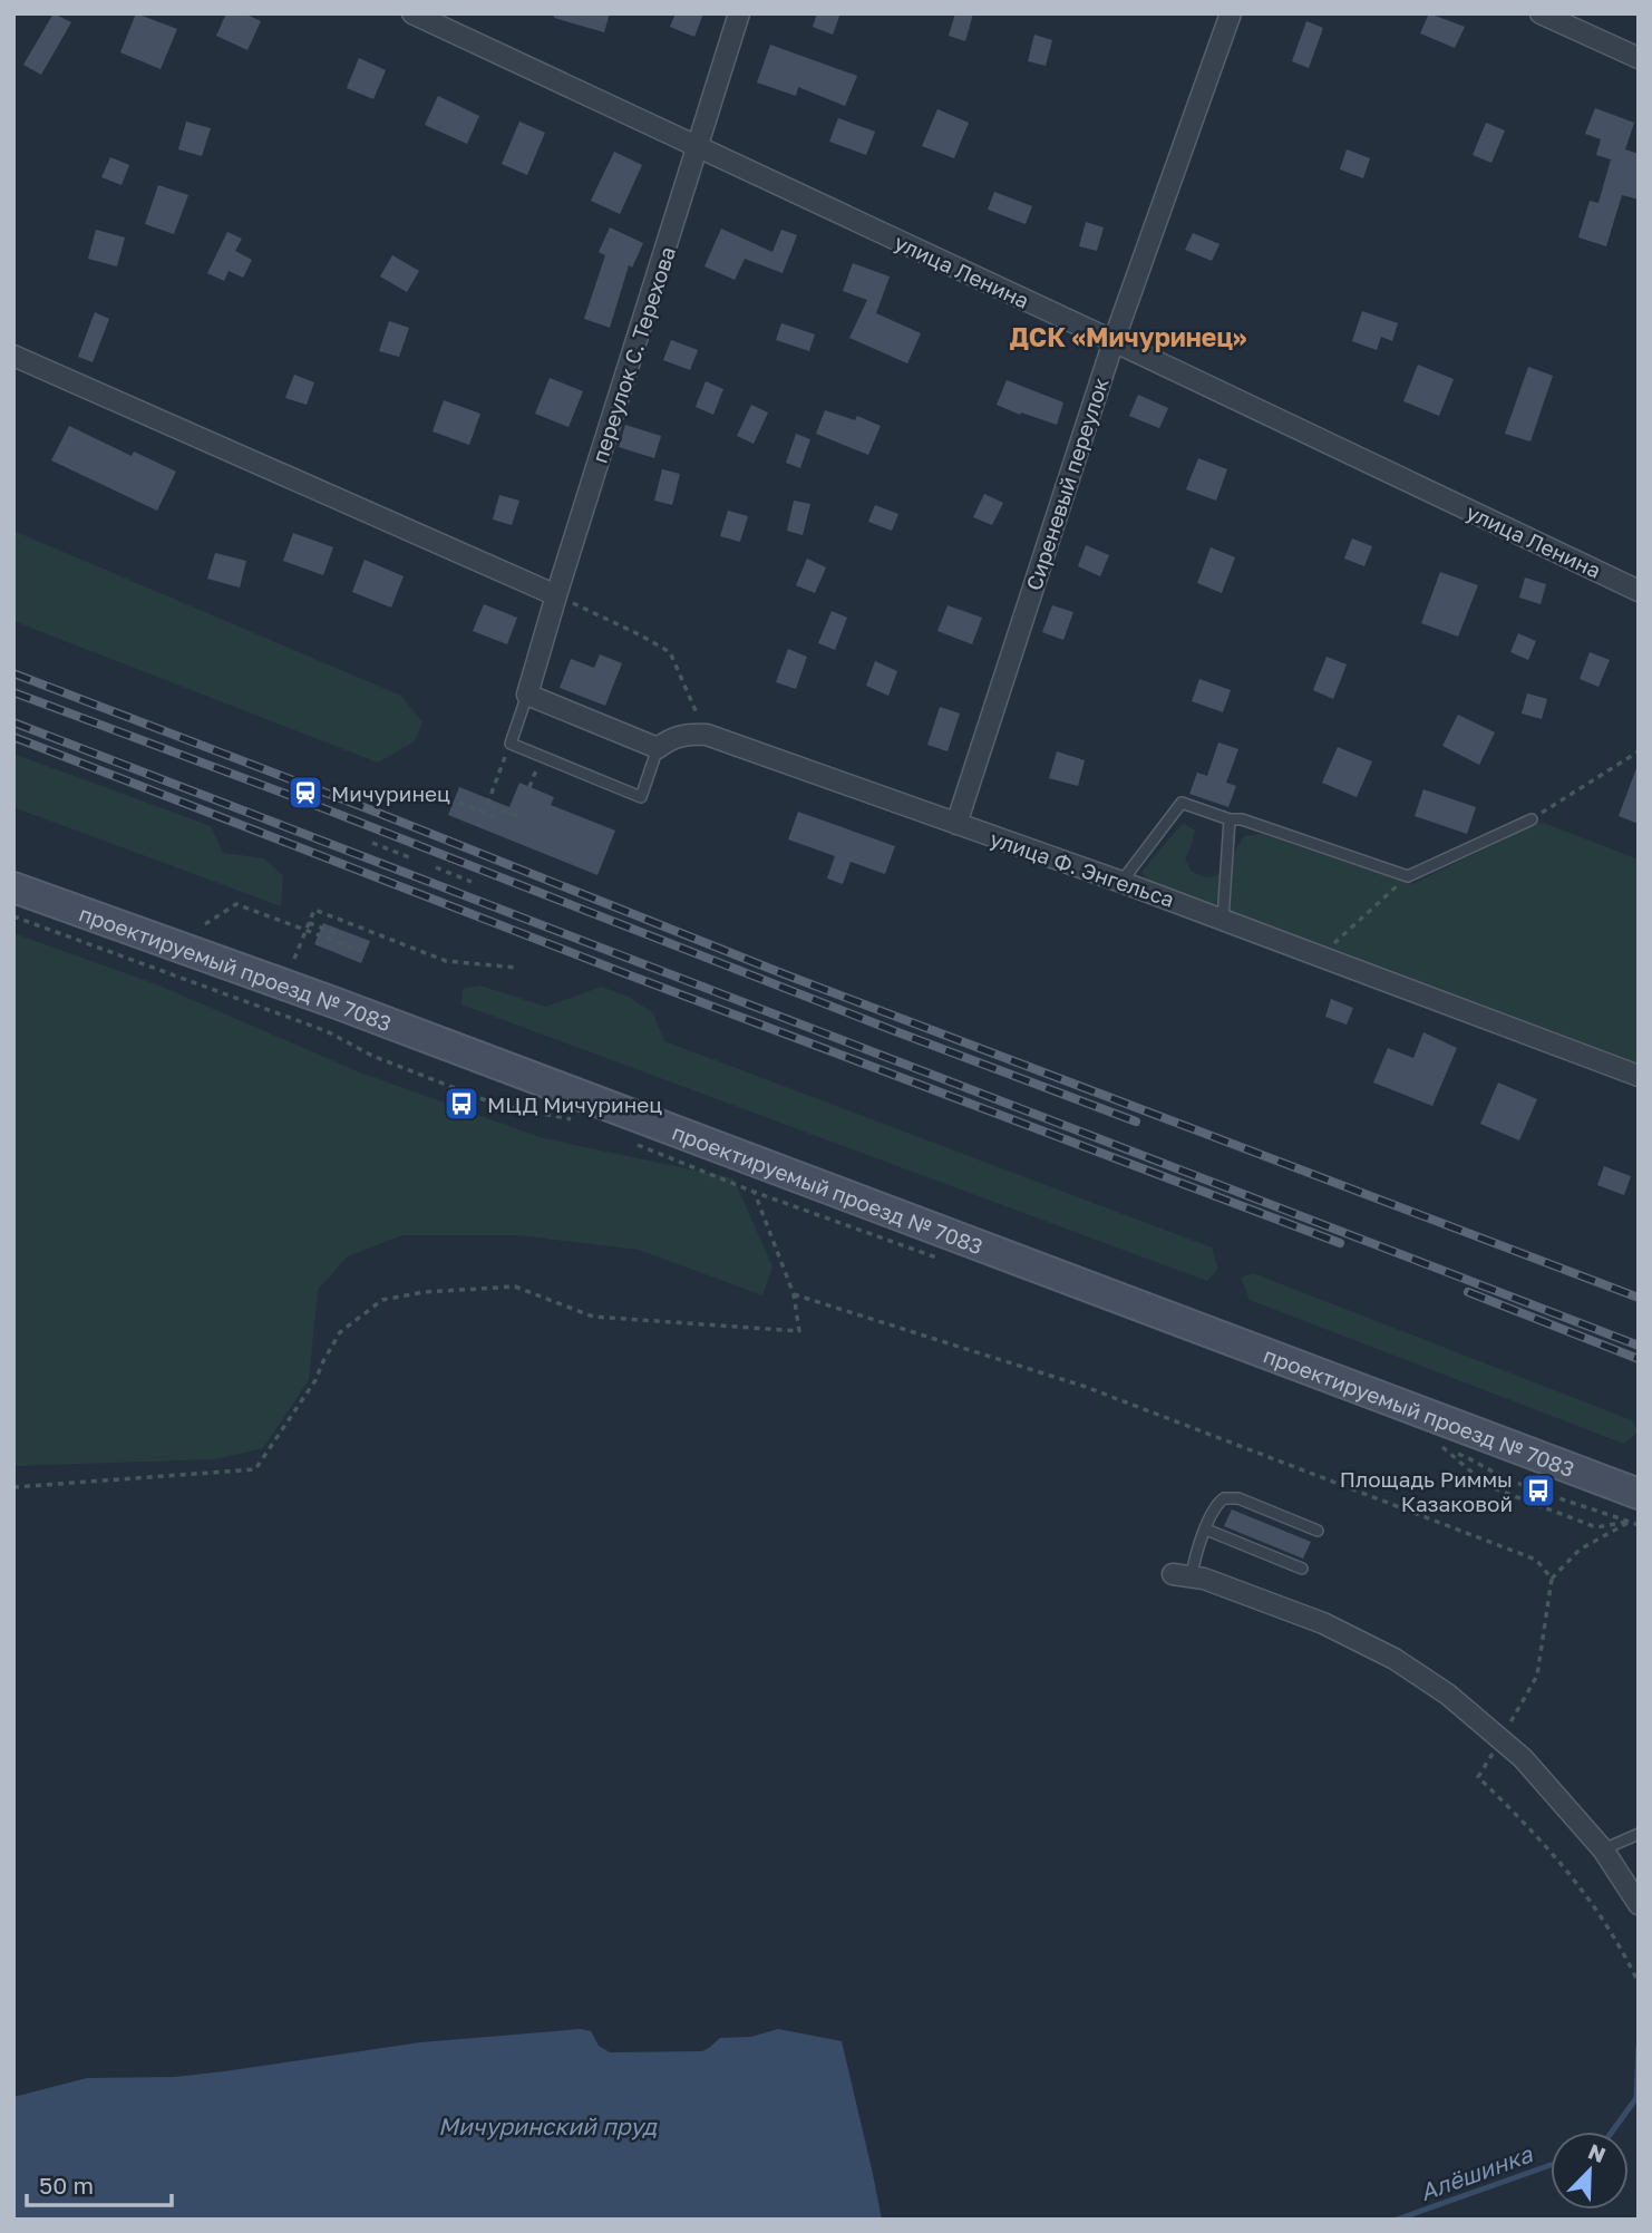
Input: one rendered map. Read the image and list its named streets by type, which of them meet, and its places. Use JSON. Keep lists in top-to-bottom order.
{
  "streets": {
    "main road": ["проектируемый проезд № 7083"],
    "street": [
      "улица Ленина",
      "переулок С. Терехова",
      "Сиреневый переулок",
      "улица Ф. Энгельса"
    ]
  },
  "crossings": [
    ["улица Ленина", "переулок С. Терехова"],
    ["улица Ленина", "Сиреневый переулок"],
    ["Сиреневый переулок", "улица Ф. Энгельса"]
  ],
  "districts": ["ДСК «Мичуринец»"],
  "water": ["Мичуринский пруд", "Алёшинка"],
  "places": {
    "station": ["Мичуринец"],
    "bus stop": ["МЦД Мичуринец", "Площадь Риммы Казаковой"]
  },
  "scale_bar": "50 m",
  "north": "top right"
}
